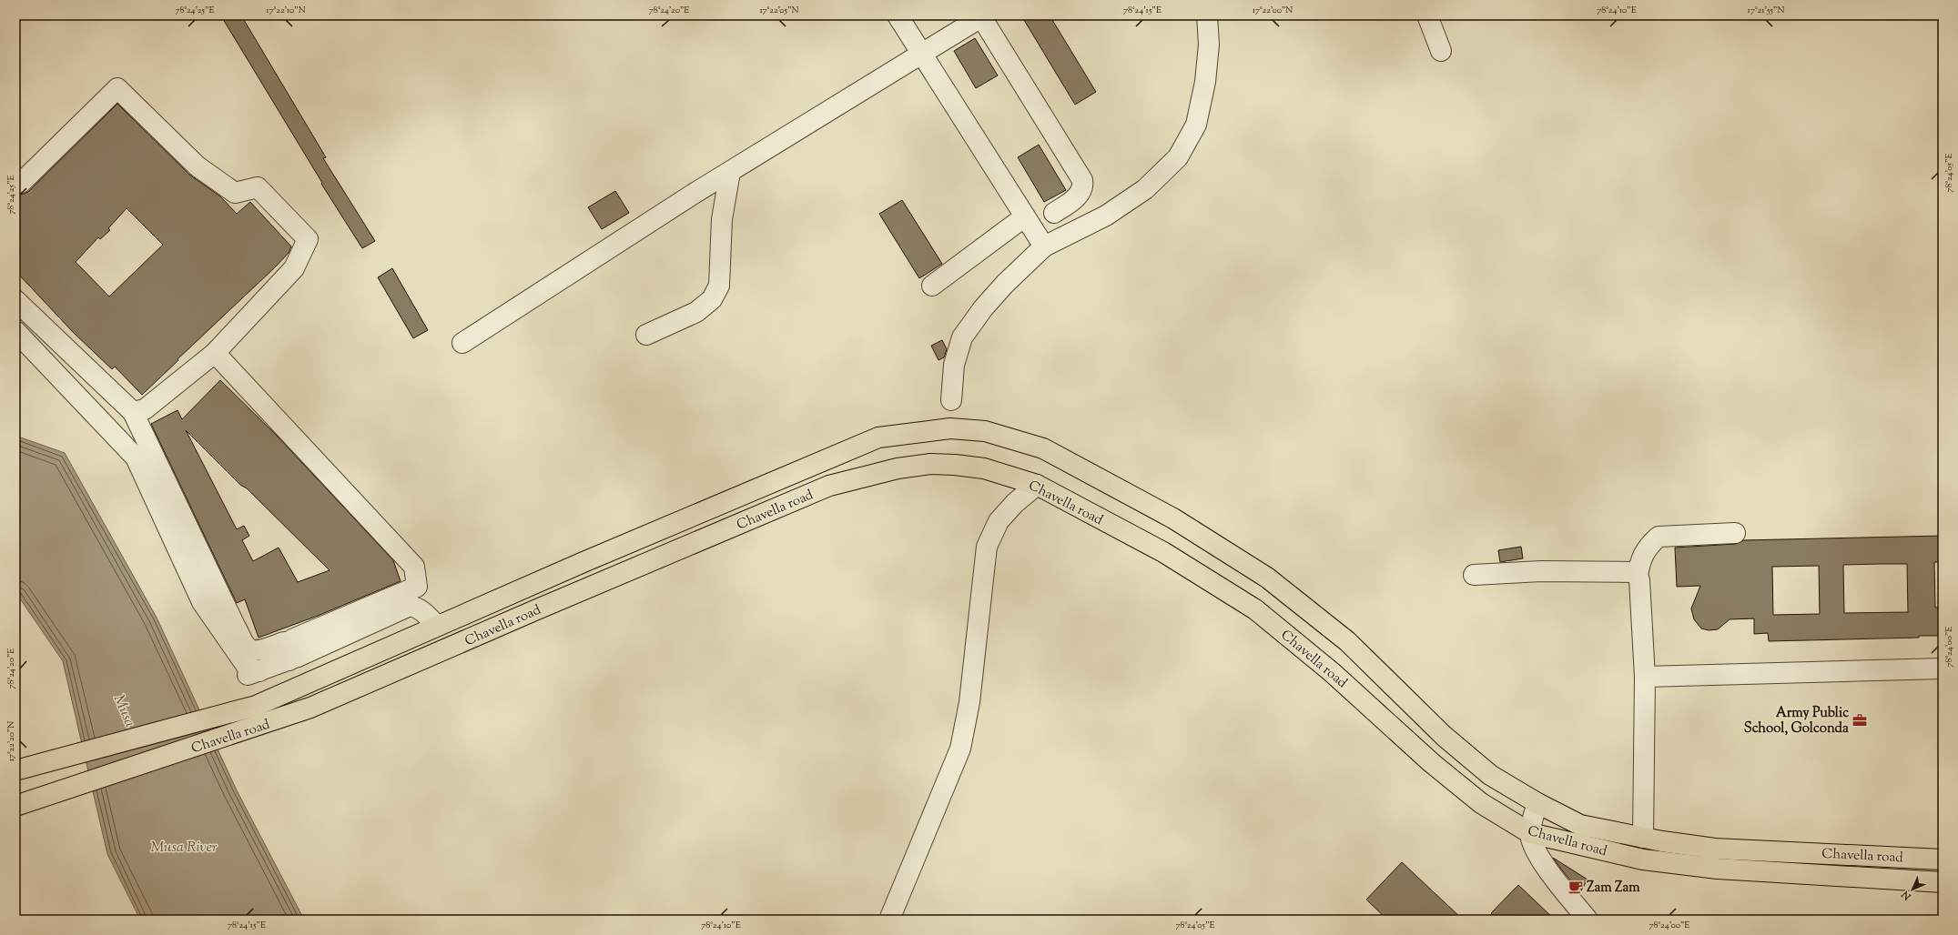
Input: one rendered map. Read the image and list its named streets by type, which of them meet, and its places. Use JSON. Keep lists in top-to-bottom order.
{
  "streets": {
    "highway": ["Chavella road"]
  },
  "water": ["Musa", "Musa River"],
  "places": {
    "office": ["Army Public School, Golconda"],
    "cafe": ["Zam Zam"]
  },
  "north": "bottom left",
  "coordinates": [
    "78°24'25\"E",
    "17°22'10\"N",
    "78°24'20\"E",
    "17°22'05\"N",
    "78°24'15\"E",
    "17°22'00\"N",
    "78°24'10\"E",
    "17°21'55\"N",
    "78°24'05\"E",
    "78°24'00\"E",
    "17°22'20\"N"
  ]
}
